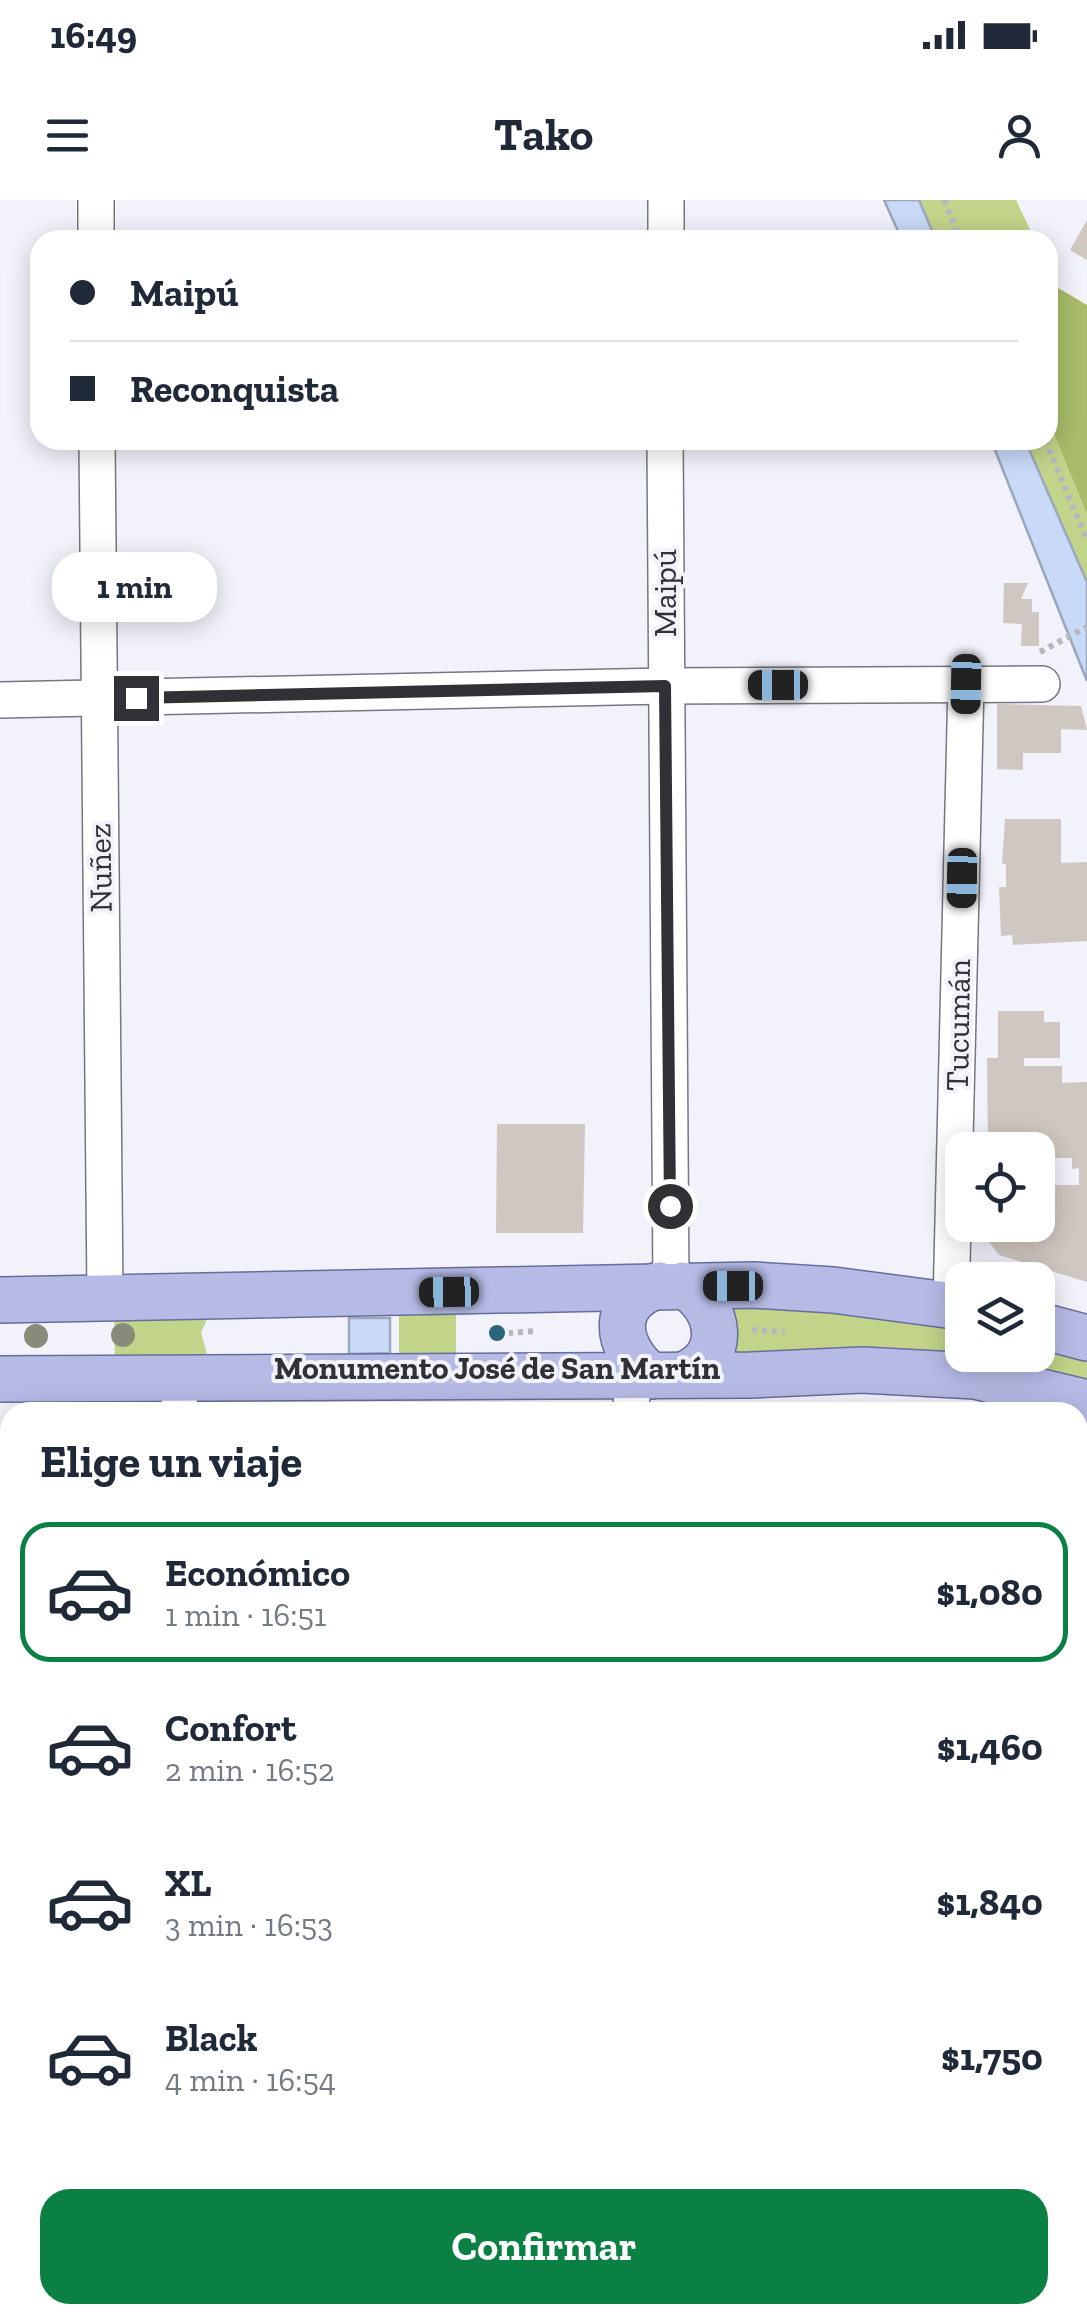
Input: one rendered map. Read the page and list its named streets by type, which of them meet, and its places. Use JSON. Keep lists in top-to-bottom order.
{
  "streets": {
    "street": ["Maipú", "Nuñez", "Tucumán"]
  },
  "places": ["Monumento José de San Martín"],
  "page": {
    "status": "16:49",
    "header": "Tako",
    "banner": ["Maipú", "Reconquista"],
    "bubble": "1 min",
    "heading": "Elige un viaje",
    "list": [
      {
        "name": "Económico",
        "note": "1 min · 16:51",
        "value": "$1,080"
      },
      {
        "name": "Confort",
        "note": "2 min · 16:52",
        "value": "$1,460"
      },
      {
        "name": "XL",
        "note": "3 min · 16:53",
        "value": "$1,840"
      },
      {
        "name": "Black",
        "note": "4 min · 16:54",
        "value": "$1,750"
      }
    ],
    "buttons": "Confirmar"
  }
}
